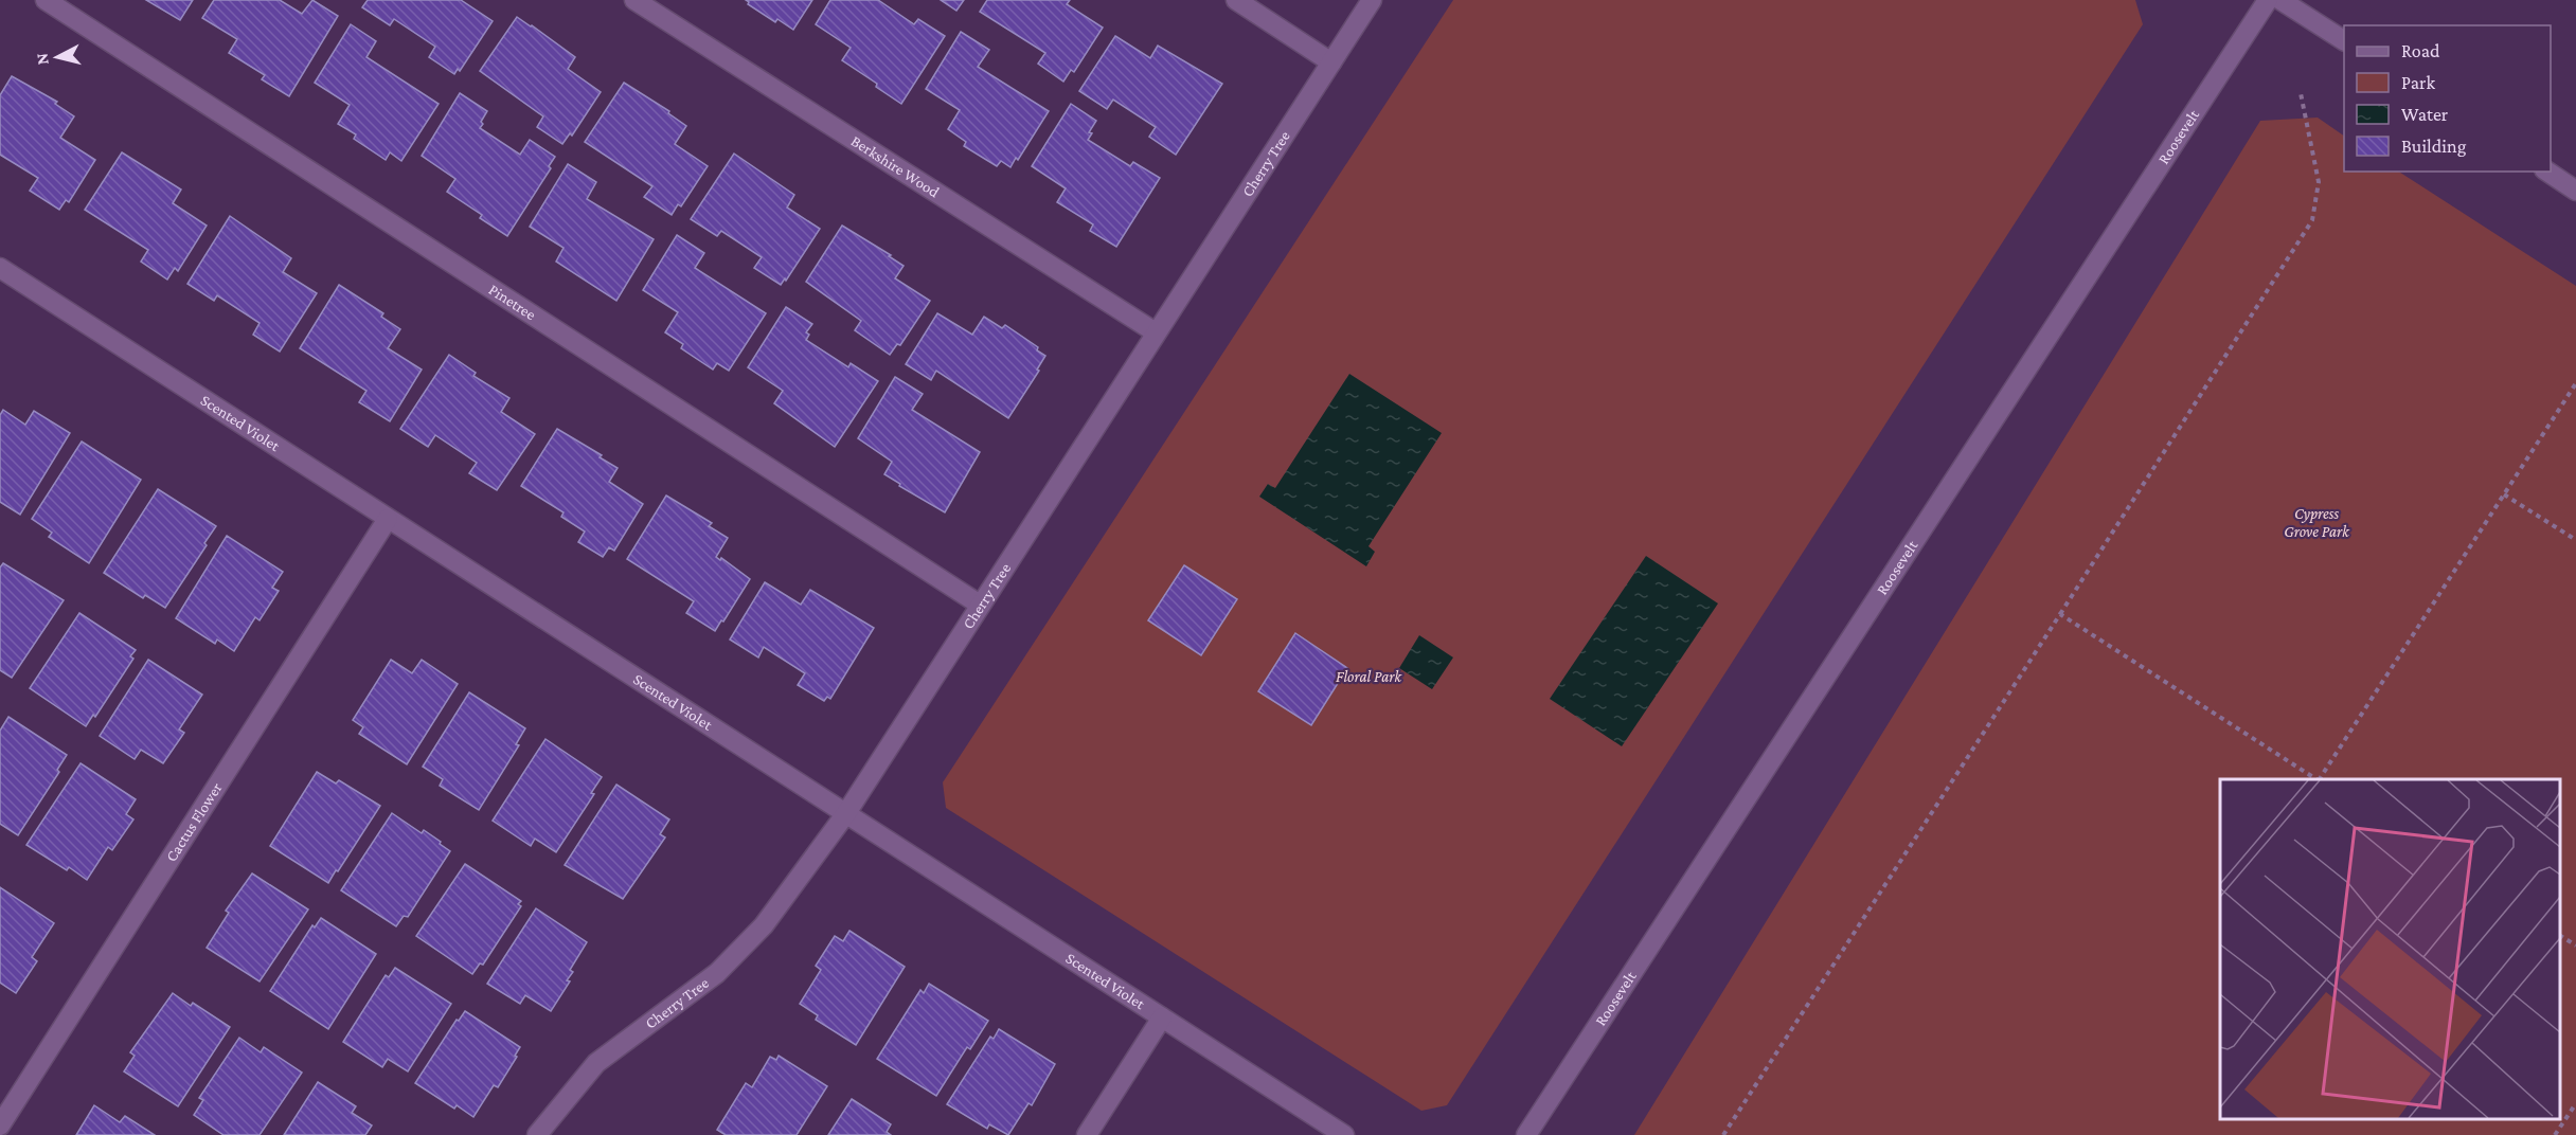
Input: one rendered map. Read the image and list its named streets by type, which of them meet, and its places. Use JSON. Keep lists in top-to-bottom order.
{
  "streets": {
    "street": [
      "Roosevelt",
      "Cherry Tree",
      "Berkshire Wood",
      "Pinetree",
      "Scented Violet",
      "Cactus Flower"
    ]
  },
  "crossings": [
    ["Cherry Tree", "Berkshire Wood"],
    ["Cherry Tree", "Pinetree"],
    ["Cherry Tree", "Scented Violet"],
    ["Scented Violet", "Cactus Flower"]
  ],
  "parks": ["Cypress Grove Park", "Floral Park"],
  "legend": [
    "Road",
    "Park",
    "Water",
    "Building"
  ],
  "north": "left"
}
